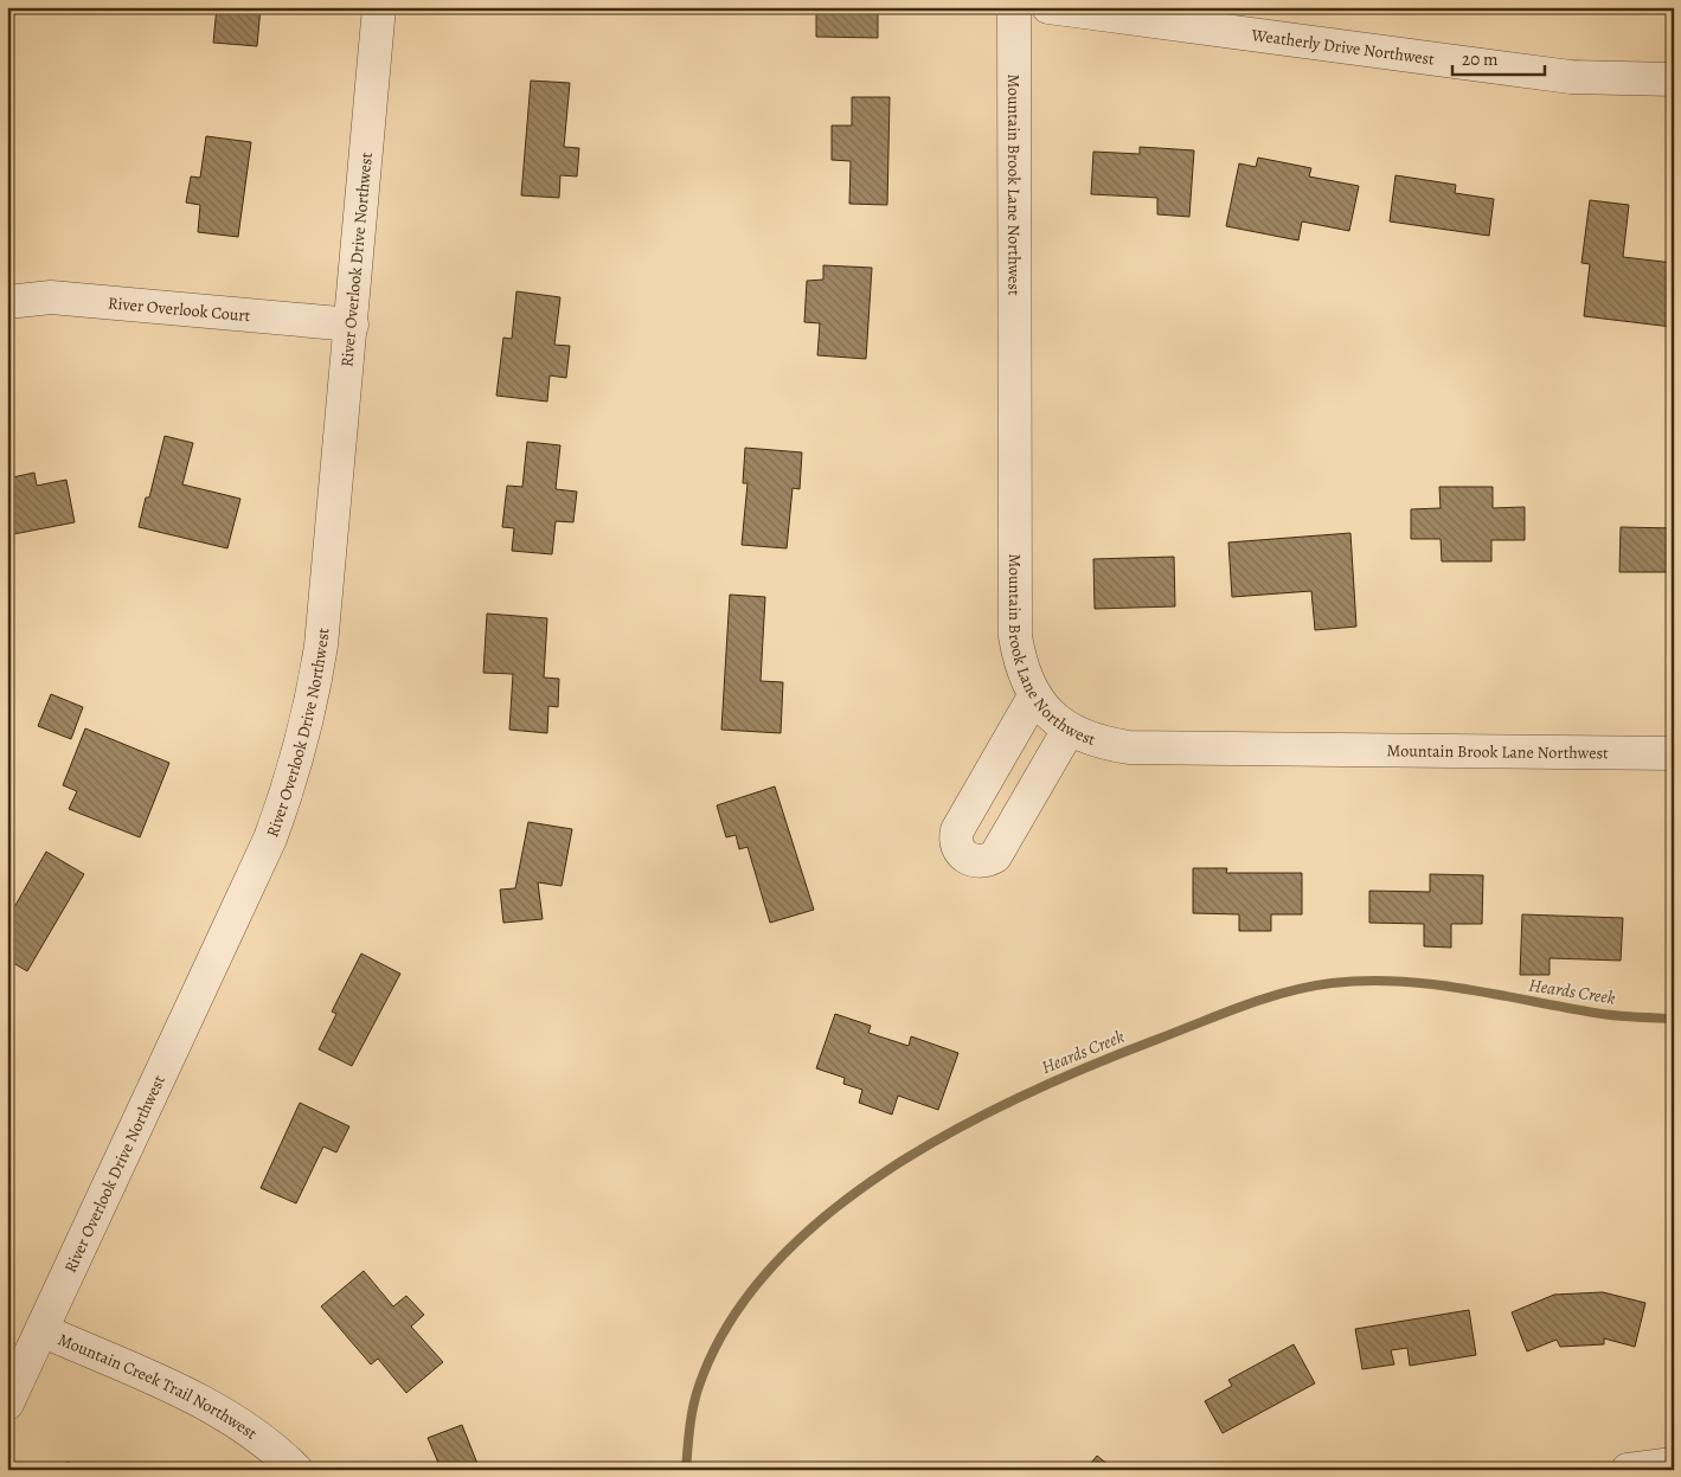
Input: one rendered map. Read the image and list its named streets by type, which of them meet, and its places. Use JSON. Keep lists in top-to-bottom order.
{
  "streets": {
    "street": [
      "Weatherly Drive Northwest",
      "Mountain Brook Lane Northwest",
      "River Overlook Drive Northwest",
      "River Overlook Court",
      "Mountain Creek Trail Northwest"
    ]
  },
  "crossings": [
    ["River Overlook Drive Northwest", "River Overlook Court"],
    ["River Overlook Drive Northwest", "Mountain Creek Trail Northwest"]
  ],
  "water": ["Heards Creek"],
  "scale_bar": "20 m"
}
